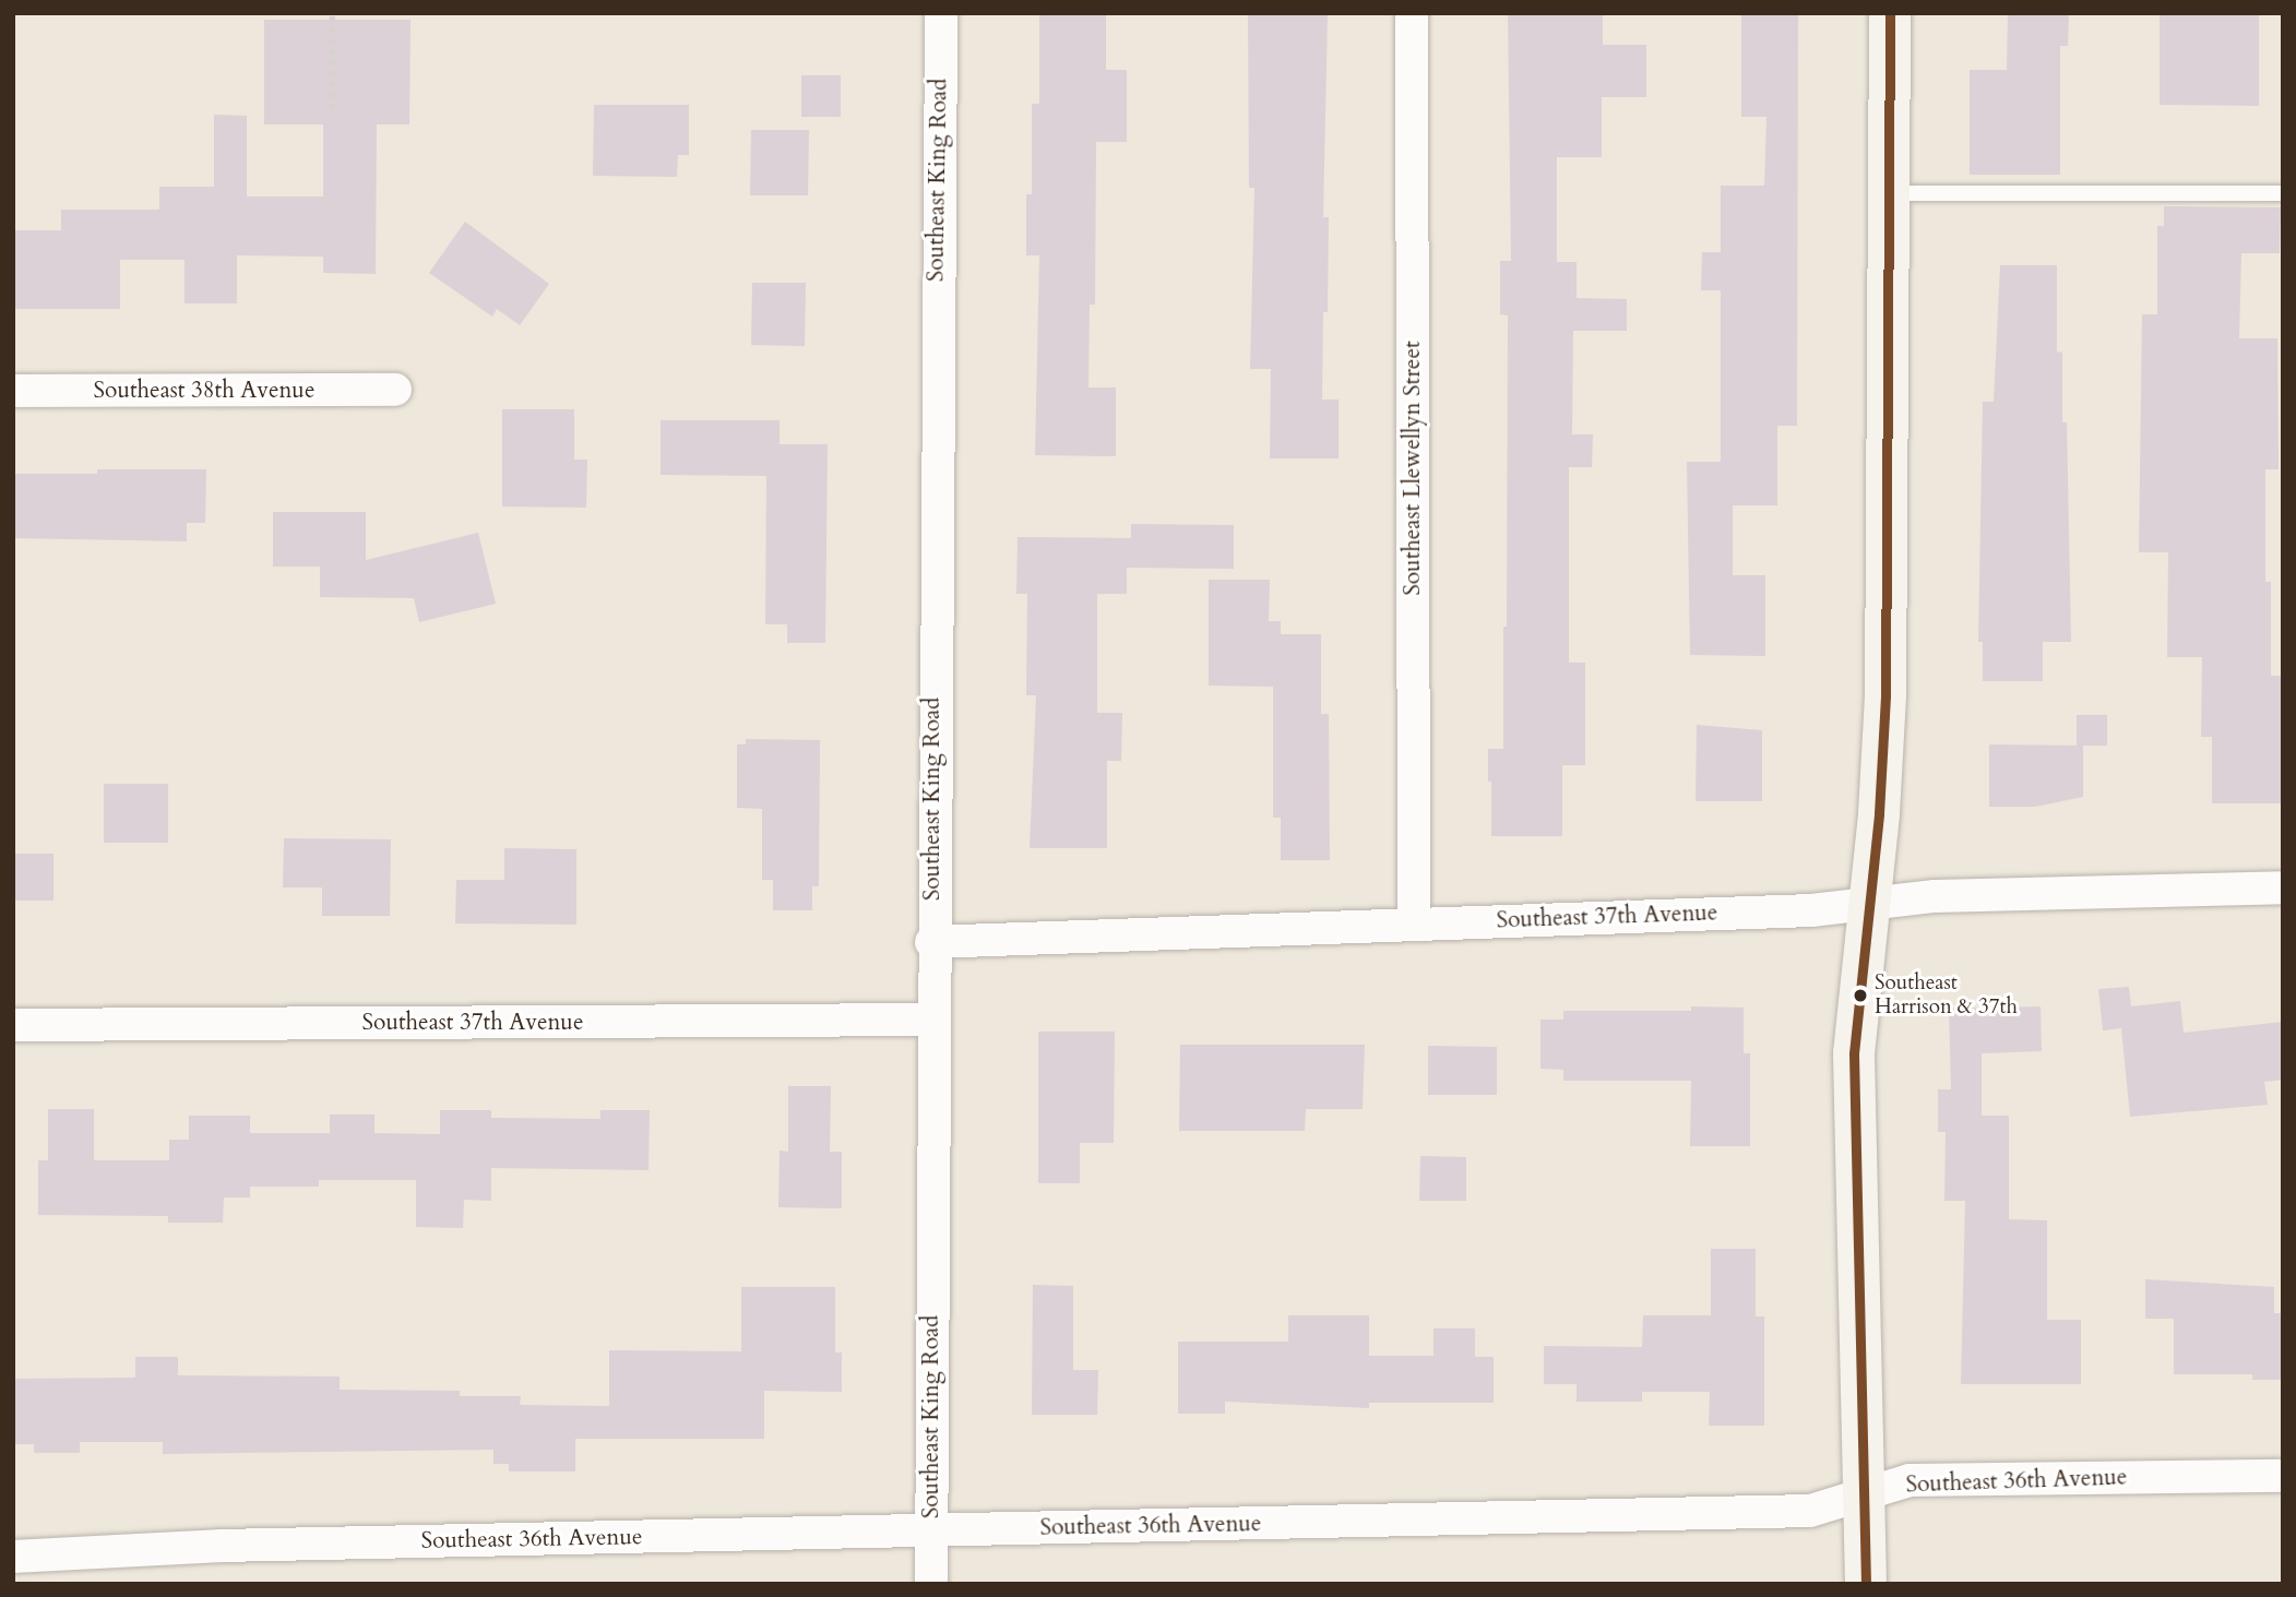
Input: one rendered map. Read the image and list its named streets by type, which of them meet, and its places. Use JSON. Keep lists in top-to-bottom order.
{
  "streets": {
    "street": [
      "Southeast King Road",
      "Southeast 38th Avenue",
      "Southeast Llewellyn Street",
      "Southeast 37th Avenue",
      "Southeast 36th Avenue"
    ]
  },
  "crossings": [
    ["Southeast King Road", "Southeast 37th Avenue"],
    ["Southeast King Road", "Southeast 36th Avenue"],
    ["Southeast Llewellyn Street", "Southeast 37th Avenue"]
  ],
  "places": ["Southeast Harrison & 37th"]
}
